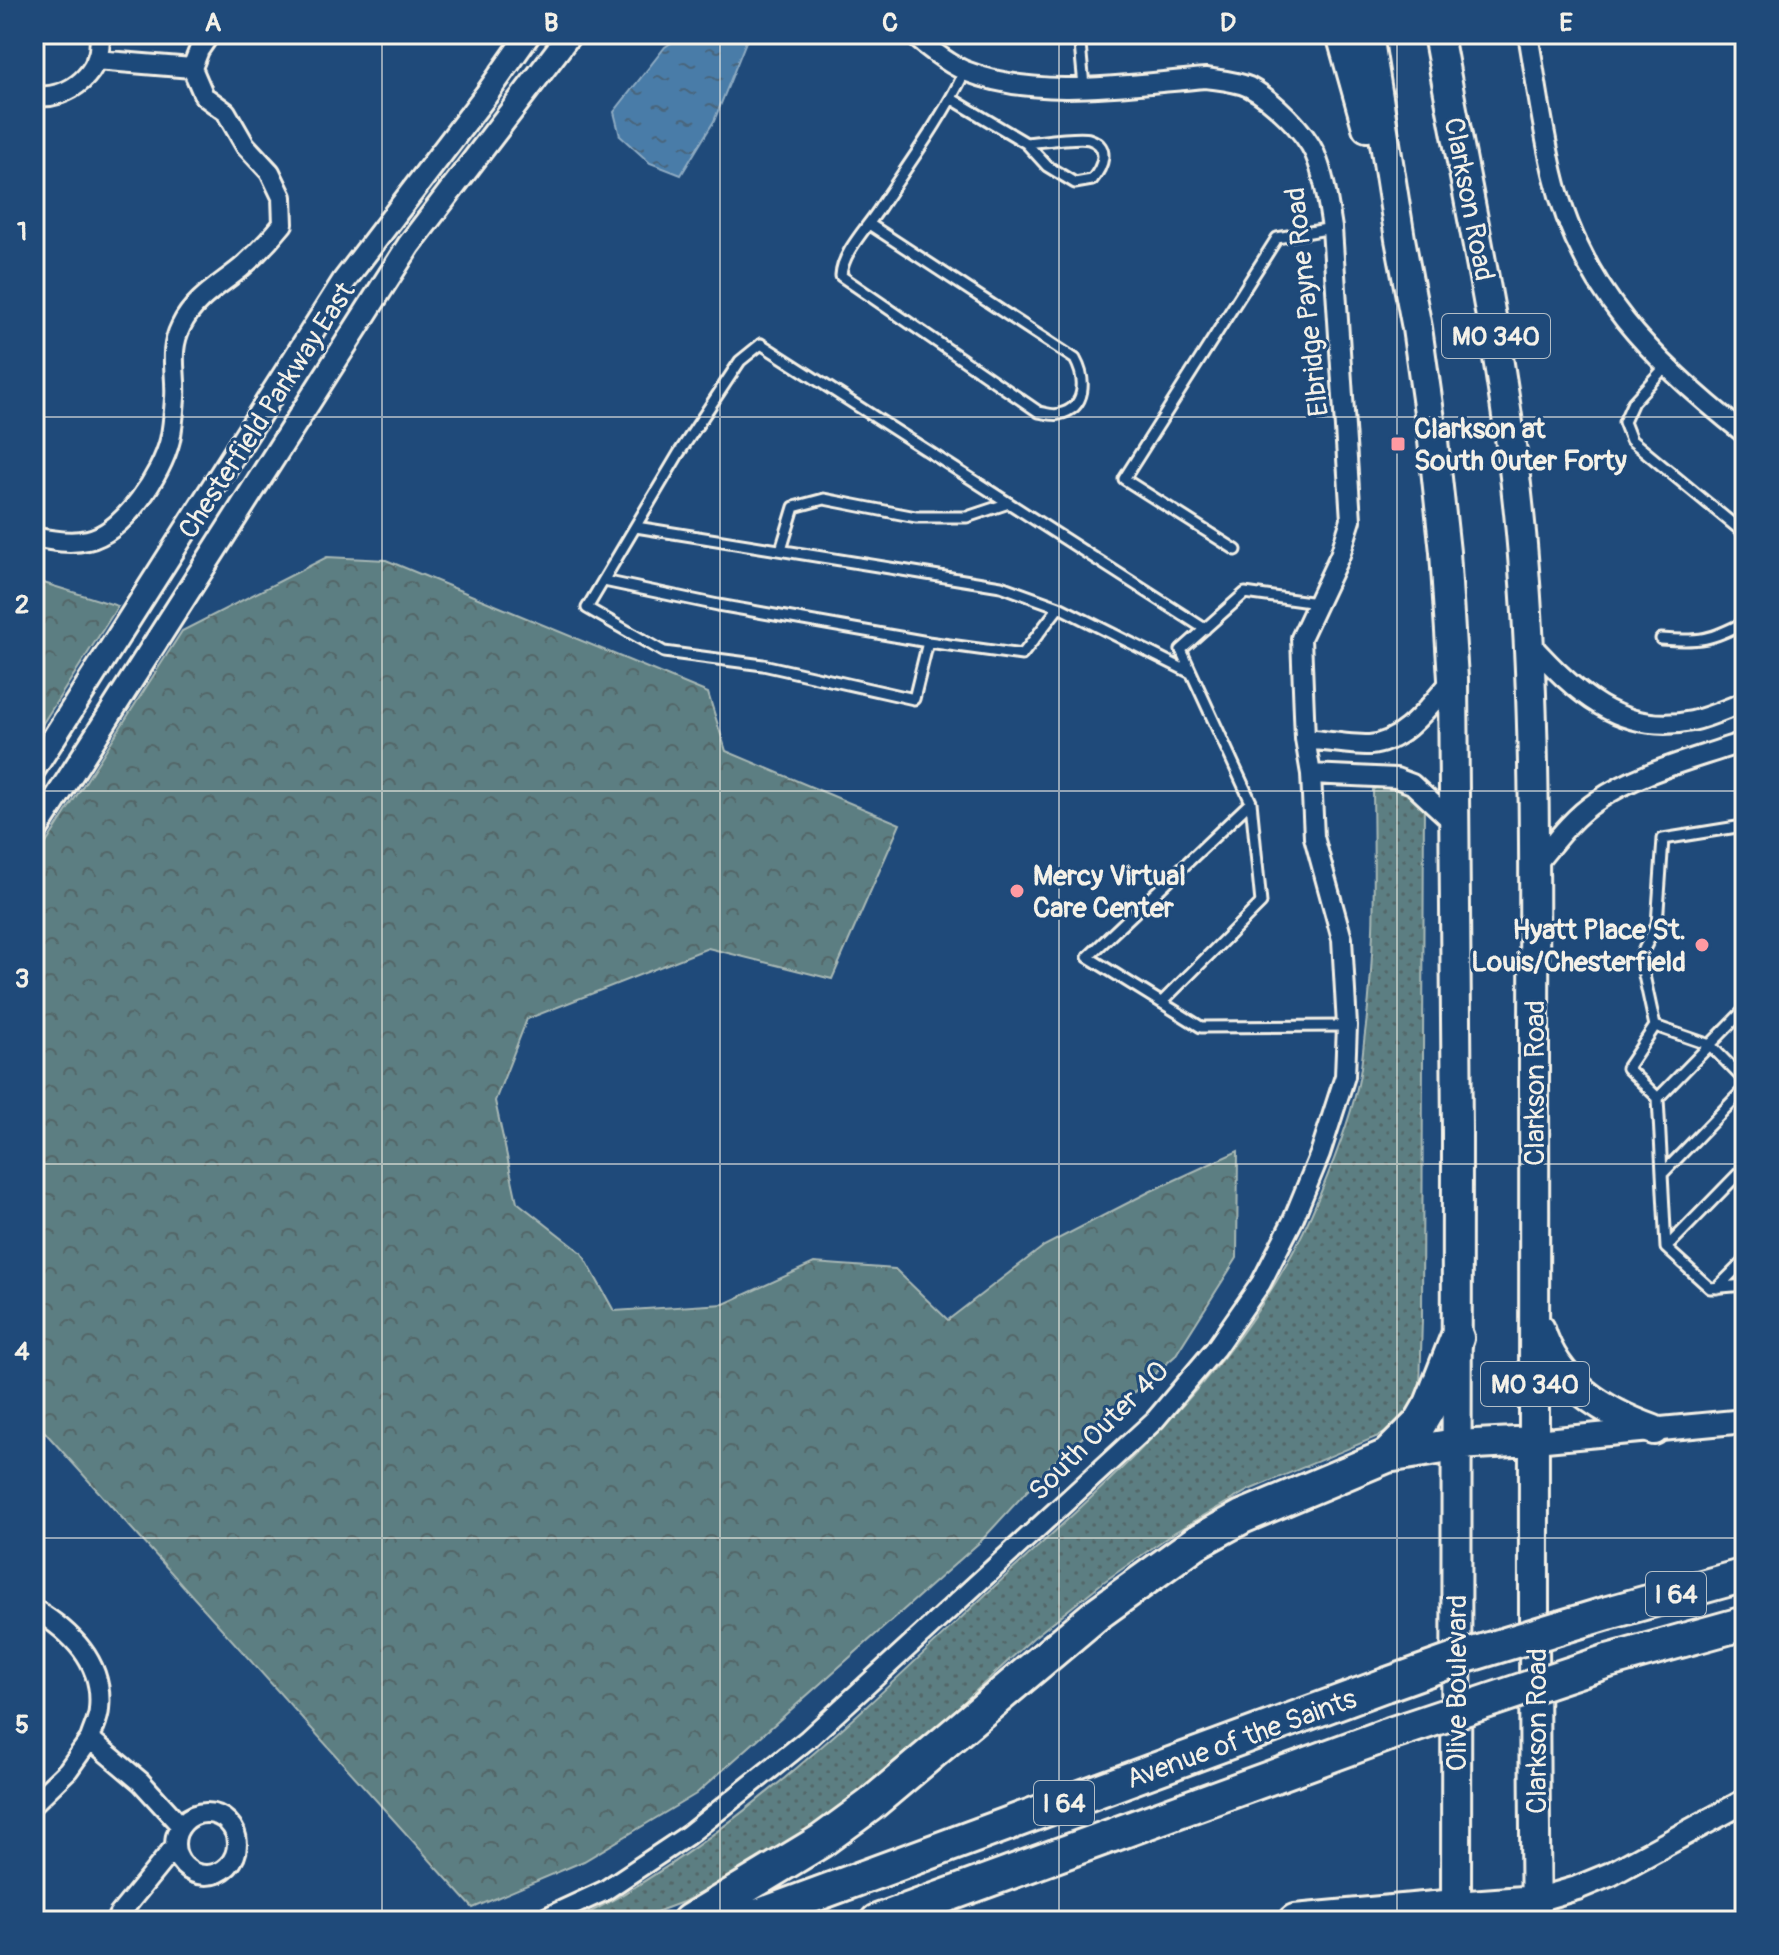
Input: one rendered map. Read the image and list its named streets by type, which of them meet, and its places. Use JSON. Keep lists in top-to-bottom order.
{
  "streets": {
    "highway": ["I 64", "Avenue of the Saints"],
    "main road": ["Clarkson Road", "MO 340", "Olive Boulevard"],
    "street": ["Elbridge Payne Road", "Chesterfield Parkway East", "South Outer 40"]
  },
  "crossings": [
    ["Elbridge Payne Road", "South Outer 40"],
    ["MO 340", "Olive Boulevard"]
  ],
  "places": {
    "transit": ["Clarkson at South Outer Forty"],
    "other": ["Mercy Virtual Care Center", "Hyatt Place St. Louis/Chesterfield"]
  },
  "grid": {
    "columns": [
      "A",
      "B",
      "C",
      "D",
      "E"
    ],
    "rows": [
      "1",
      "2",
      "3",
      "4",
      "5"
    ]
  }
}
